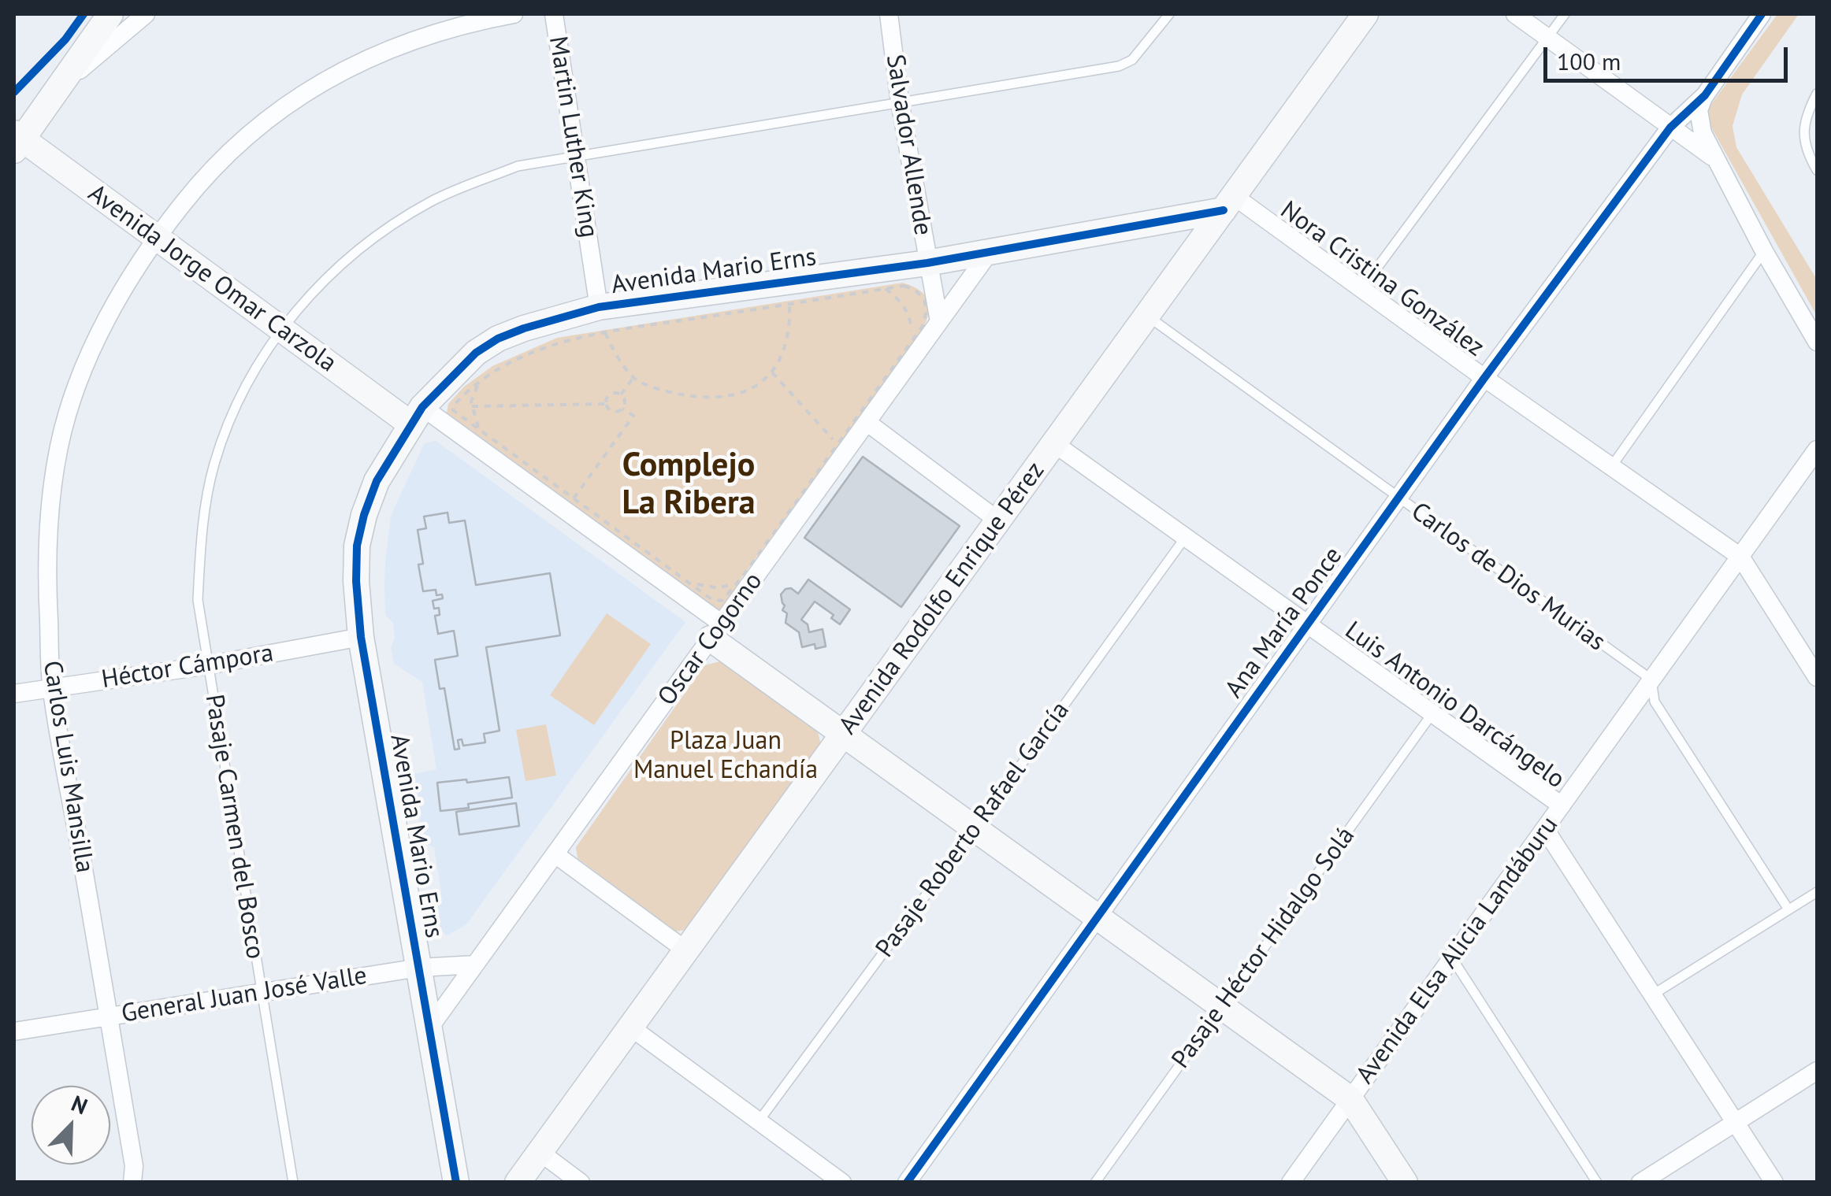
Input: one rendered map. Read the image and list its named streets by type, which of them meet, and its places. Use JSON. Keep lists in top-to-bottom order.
{
  "streets": {
    "street": [
      "Martin Luther King",
      "Salvador Allende",
      "Avenida Mario Erns",
      "Avenida Jorge Omar Carzola",
      "Nora Cristina González",
      "Avenida Rodolfo Enrique Pérez",
      "Ana María Ponce",
      "Oscar Cogorno",
      "Héctor Cámpora",
      "Luis Antonio Darcángelo",
      "Carlos Luis Mansilla",
      "Avenida Elsa Alicia Landáburu",
      "General Juan José Valle"
    ],
    "lane": [
      "Carlos de Dios Murias",
      "Pasaje Carmen del Bosco",
      "Pasaje Roberto Rafael García",
      "Pasaje Héctor Hidalgo Solá"
    ]
  },
  "crossings": [
    ["Martin Luther King", "Avenida Mario Erns"],
    ["Martin Luther King", "Pasaje Carmen del Bosco"],
    ["Salvador Allende", "Avenida Mario Erns"],
    ["Salvador Allende", "Oscar Cogorno"],
    ["Salvador Allende", "Pasaje Carmen del Bosco"],
    ["Avenida Mario Erns", "Avenida Jorge Omar Carzola"],
    ["Avenida Mario Erns", "Nora Cristina González"],
    ["Avenida Mario Erns", "Avenida Rodolfo Enrique Pérez"],
    ["Avenida Mario Erns", "Oscar Cogorno"],
    ["Avenida Mario Erns", "Héctor Cámpora"],
    ["Avenida Mario Erns", "General Juan José Valle"],
    ["Avenida Jorge Omar Carzola", "Avenida Rodolfo Enrique Pérez"],
    ["Avenida Jorge Omar Carzola", "Ana María Ponce"],
    ["Avenida Jorge Omar Carzola", "Oscar Cogorno"],
    ["Avenida Jorge Omar Carzola", "Carlos Luis Mansilla"],
    ["Avenida Jorge Omar Carzola", "Pasaje Carmen del Bosco"],
    ["Avenida Jorge Omar Carzola", "Pasaje Roberto Rafael García"],
    ["Avenida Jorge Omar Carzola", "Pasaje Héctor Hidalgo Solá"],
    ["Avenida Jorge Omar Carzola", "Avenida Elsa Alicia Landáburu"],
    ["Nora Cristina González", "Avenida Rodolfo Enrique Pérez"],
    ["Nora Cristina González", "Ana María Ponce"],
    ["Nora Cristina González", "Avenida Elsa Alicia Landáburu"],
    ["Carlos de Dios Murias", "Avenida Rodolfo Enrique Pérez"],
    ["Carlos de Dios Murias", "Ana María Ponce"],
    ["Carlos de Dios Murias", "Avenida Elsa Alicia Landáburu"],
    ["Avenida Rodolfo Enrique Pérez", "Luis Antonio Darcángelo"],
    ["Ana María Ponce", "Luis Antonio Darcángelo"],
    ["Oscar Cogorno", "General Juan José Valle"],
    ["Héctor Cámpora", "Carlos Luis Mansilla"],
    ["Héctor Cámpora", "Pasaje Carmen del Bosco"],
    ["Luis Antonio Darcángelo", "Pasaje Roberto Rafael García"],
    ["Luis Antonio Darcángelo", "Pasaje Héctor Hidalgo Solá"],
    ["Luis Antonio Darcángelo", "Avenida Elsa Alicia Landáburu"],
    ["Carlos Luis Mansilla", "General Juan José Valle"],
    ["Pasaje Carmen del Bosco", "General Juan José Valle"]
  ],
  "districts": ["Complejo La Ribera"],
  "parks": ["Plaza Juan Manuel Echandía"],
  "scale_bar": "100 m",
  "north": "top right"
}
